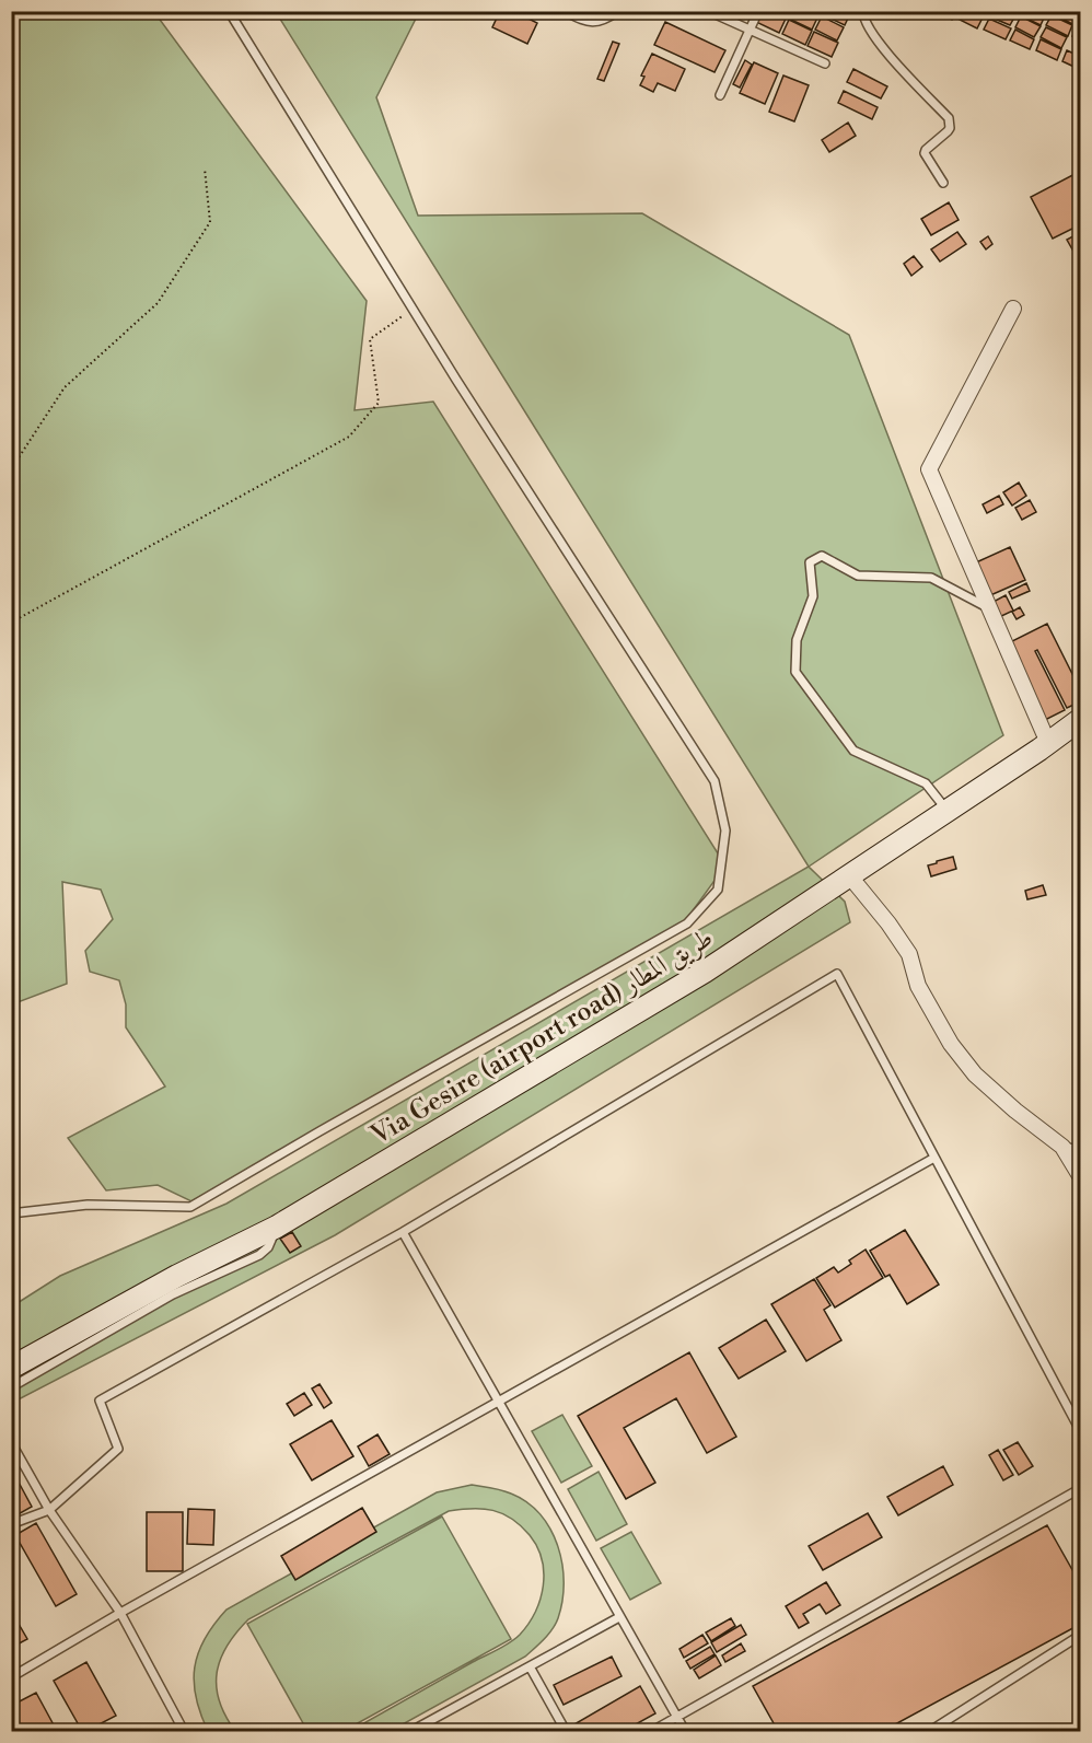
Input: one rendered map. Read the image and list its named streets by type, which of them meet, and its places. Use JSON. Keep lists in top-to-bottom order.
{
  "streets": {
    "main road": ["Via Gesire (airport road) طريق المطار"]
  }
}
